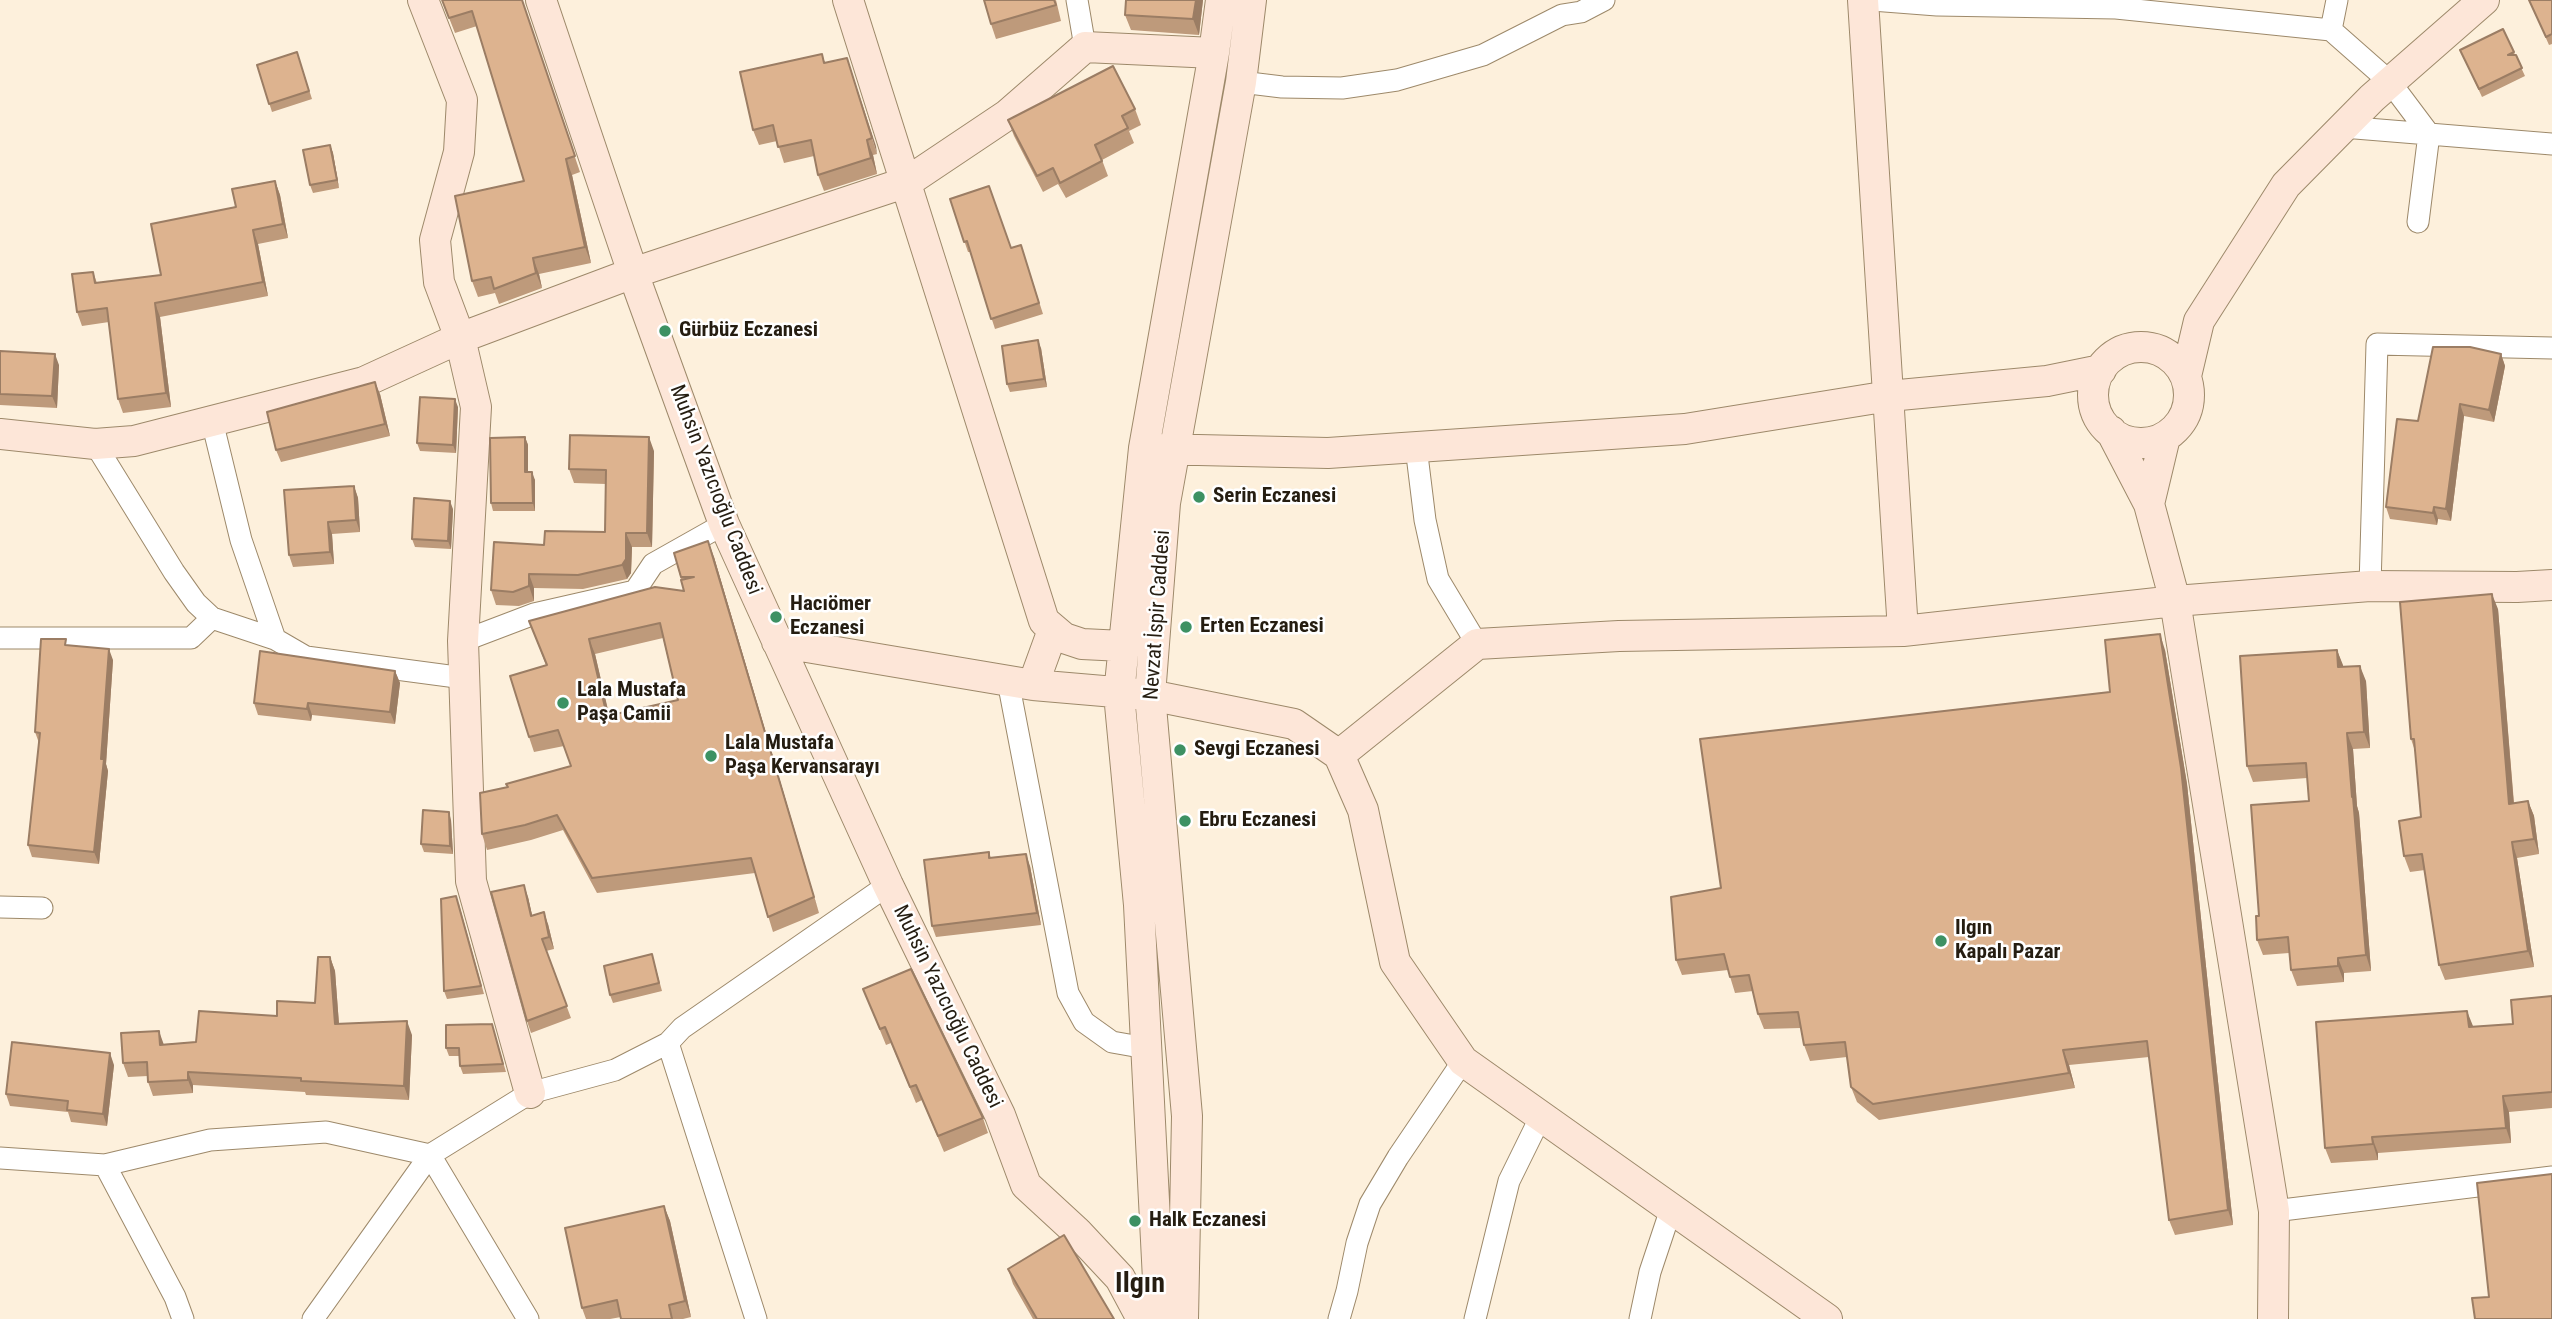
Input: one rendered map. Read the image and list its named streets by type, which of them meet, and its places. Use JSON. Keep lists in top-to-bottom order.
{
  "streets": {
    "street": ["Muhsin Yazıcıoğlu Caddesi", "Nevzat İspir Caddesi"]
  },
  "districts": ["Ilgın"],
  "places": [
    "Gürbüz Eczanesi",
    "Serin Eczanesi",
    "Hacıömer Eczanesi",
    "Erten Eczanesi",
    "Lala Mustafa Paşa Camii",
    "Sevgi Eczanesi",
    "Lala Mustafa Paşa Kervansarayı",
    "Ebru Eczanesi",
    "Ilgın Kapalı Pazar",
    "Halk Eczanesi"
  ]
}
